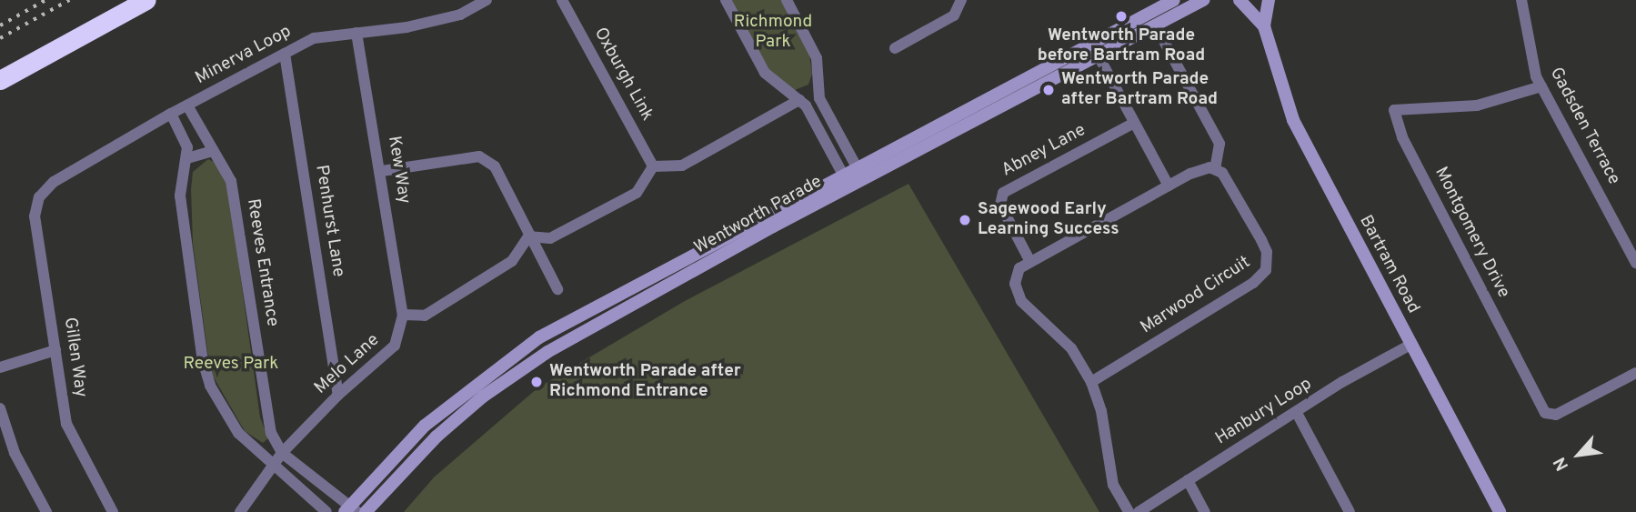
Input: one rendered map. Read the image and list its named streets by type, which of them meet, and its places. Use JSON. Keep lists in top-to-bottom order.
{
  "streets": {
    "street": [
      "Minerva Loop",
      "Oxburgh Link",
      "Gadsden Terrace",
      "Abney Lane",
      "Kew Way",
      "Wentworth Parade",
      "Penhurst Lane",
      "Montgomery Drive",
      "Reeves Entrance",
      "Bartram Road",
      "Marwood Circuit",
      "Gillen Way",
      "Melo Lane",
      "Hanbury Loop"
    ]
  },
  "crossings": [
    ["Minerva Loop", "Kew Way"],
    ["Minerva Loop", "Penhurst Lane"],
    ["Minerva Loop", "Reeves Entrance"],
    ["Minerva Loop", "Gillen Way"],
    ["Gadsden Terrace", "Montgomery Drive"],
    ["Kew Way", "Melo Lane"],
    ["Wentworth Parade", "Reeves Entrance"],
    ["Penhurst Lane", "Melo Lane"],
    ["Reeves Entrance", "Melo Lane"],
    ["Bartram Road", "Hanbury Loop"]
  ],
  "parks": ["Richmond Park", "Reeves Park"],
  "places": [
    "Wentworth Parade before Bartram Road",
    "Wentworth Parade after Bartram Road",
    "Sagewood Early Learning Success",
    "Wentworth Parade after Richmond Entrance"
  ],
  "north": "bottom left"
}
